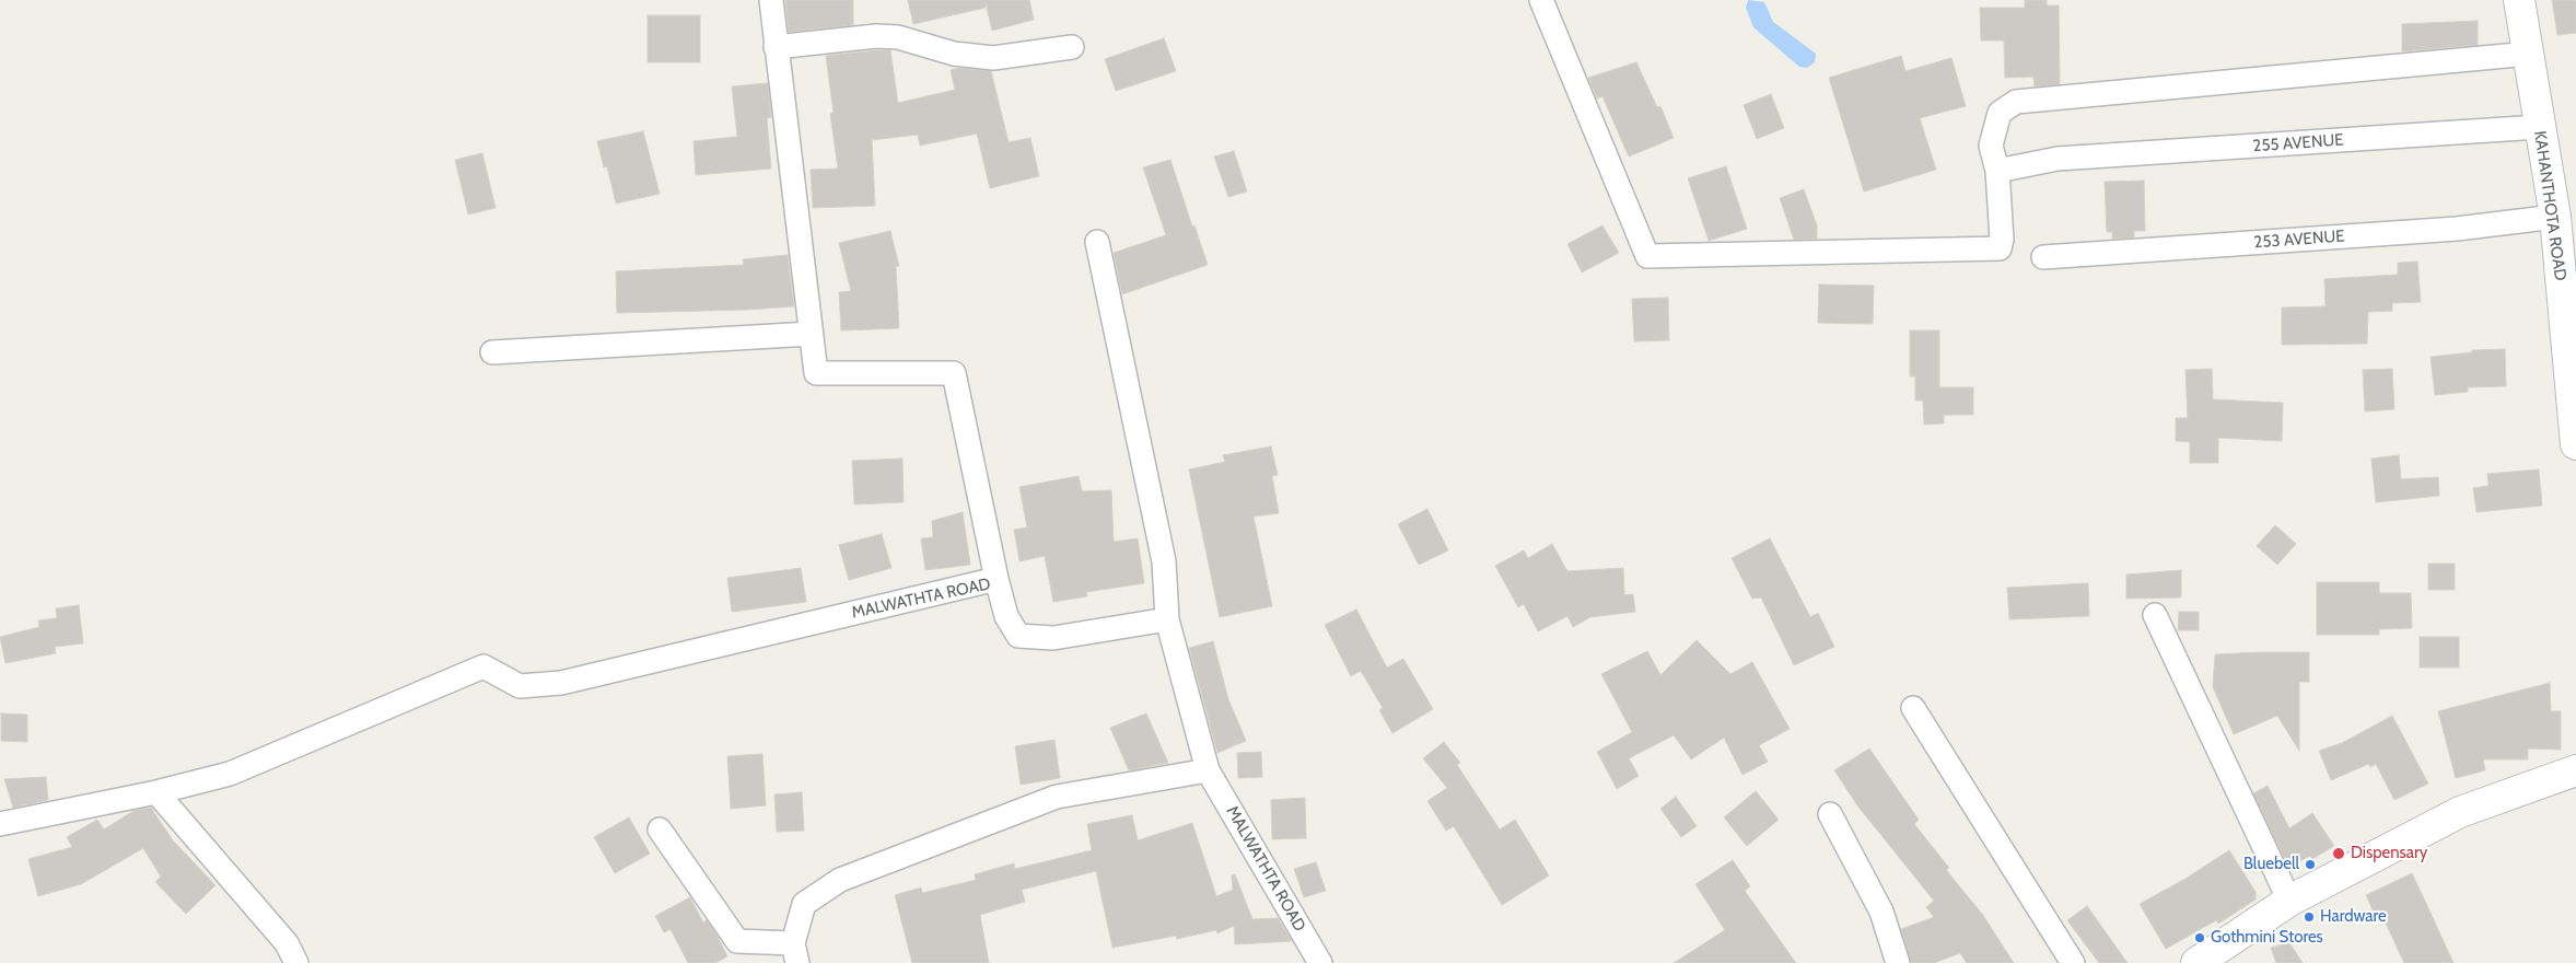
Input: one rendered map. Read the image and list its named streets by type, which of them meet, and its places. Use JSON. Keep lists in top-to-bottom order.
{
  "streets": {
    "main road": ["KAHANTHOTA ROAD"],
    "street": ["255 AVENUE", "253 AVENUE", "MALWATHTA ROAD"]
  },
  "crossings": [
    ["255 AVENUE", "KAHANTHOTA ROAD"],
    ["KAHANTHOTA ROAD", "253 AVENUE"]
  ],
  "places": [
    "Dispensary",
    "Bluebell",
    "Hardware",
    "Gothmini Stores"
  ]
}
